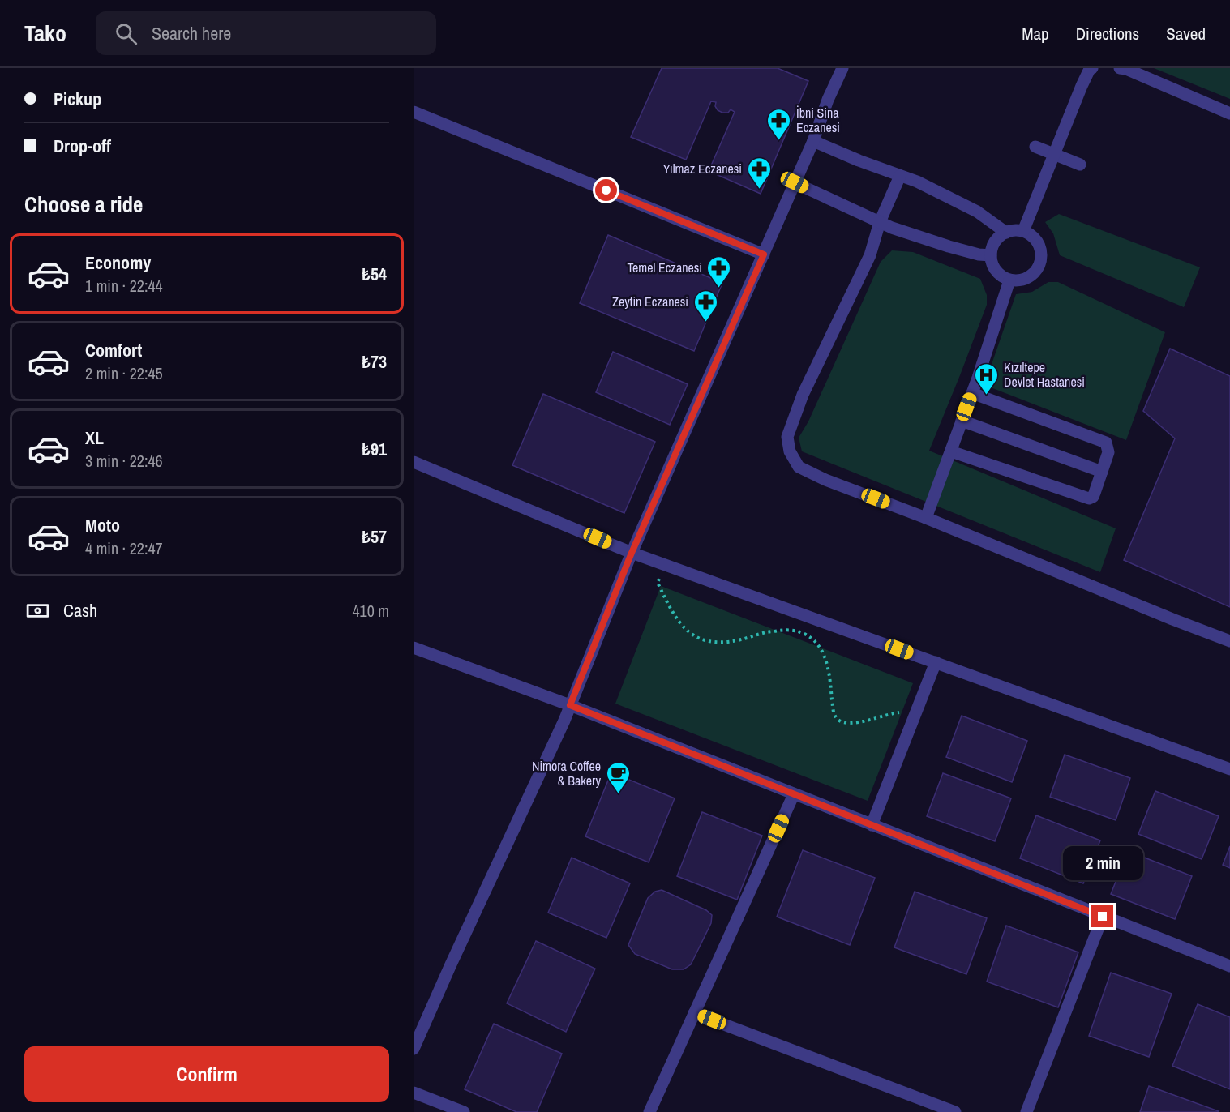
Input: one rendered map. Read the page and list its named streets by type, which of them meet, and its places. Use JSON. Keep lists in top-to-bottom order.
{
  "places": {
    "pharmacy": [
      "İbni Sina Eczanesi",
      "Yılmaz Eczanesi",
      "Temel Eczanesi",
      "Zeytin Eczanesi"
    ],
    "hospital": ["Kızıltepe Devlet Hastanesi"],
    "cafe": ["Nimora Coffee & Bakery"]
  },
  "page": {
    "header": "Tako",
    "search": "Search here",
    "nav": ["Map", "Directions", "Saved"],
    "banner": ["Pickup", "Drop-off"],
    "heading": "Choose a ride",
    "list": [
      {
        "name": "Economy",
        "note": "1 min · 22:44",
        "value": "₺54"
      },
      {
        "name": "Comfort",
        "note": "2 min · 22:45",
        "value": "₺73"
      },
      {
        "name": "XL",
        "note": "3 min · 22:46",
        "value": "₺91"
      },
      {
        "name": "Moto",
        "note": "4 min · 22:47",
        "value": "₺57"
      }
    ],
    "pay": ["Cash", "410 m"],
    "bubble": "2 min",
    "buttons": "Confirm"
  }
}
